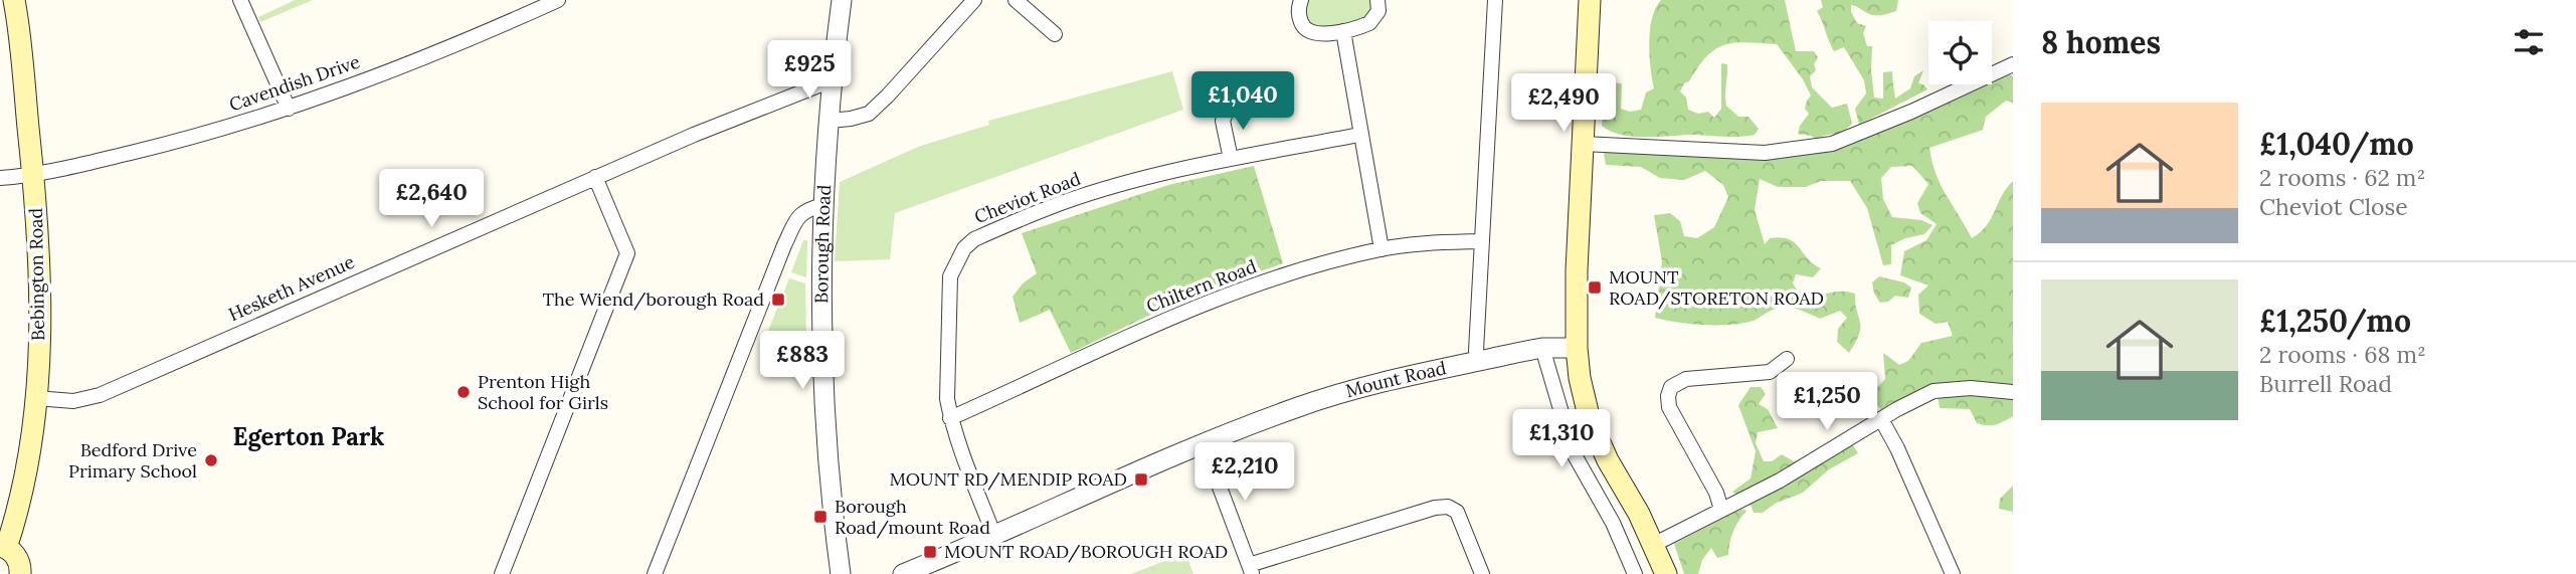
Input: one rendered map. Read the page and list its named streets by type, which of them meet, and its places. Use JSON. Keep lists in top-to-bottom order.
{
  "streets": {
    "main road": ["Bebington Road"],
    "street": [
      "Cavendish Drive",
      "Cheviot Road",
      "Borough Road",
      "Chiltern Road",
      "Hesketh Avenue",
      "Mount Road"
    ]
  },
  "crossings": [
    ["Cavendish Drive", "Bebington Road"],
    ["Cheviot Road", "Chiltern Road"],
    ["Cheviot Road", "Mount Road"],
    ["Borough Road", "Hesketh Avenue"],
    ["Bebington Road", "Hesketh Avenue"]
  ],
  "districts": ["Egerton Park"],
  "places": {
    "transit": [
      "MOUNT ROAD/STORETON ROAD",
      "The Wiend/borough Road",
      "MOUNT RD/MENDIP ROAD",
      "Borough Road/mount Road",
      "MOUNT ROAD/BOROUGH ROAD"
    ],
    "other": ["Prenton High School for Girls", "Bedford Drive Primary School"]
  },
  "page": {
    "heading": "8 homes",
    "price": [
      "£925",
      "£1,040",
      "£2,490",
      "£2,640",
      "£883",
      "£1,250",
      "£1,310",
      "£2,210"
    ],
    "list": [
      {
        "name": "£1,040/mo",
        "note": "2 rooms · 62 m² · Cheviot Close"
      },
      {
        "name": "£1,250/mo",
        "note": "2 rooms · 68 m² · Burrell Road"
      }
    ]
  }
}
